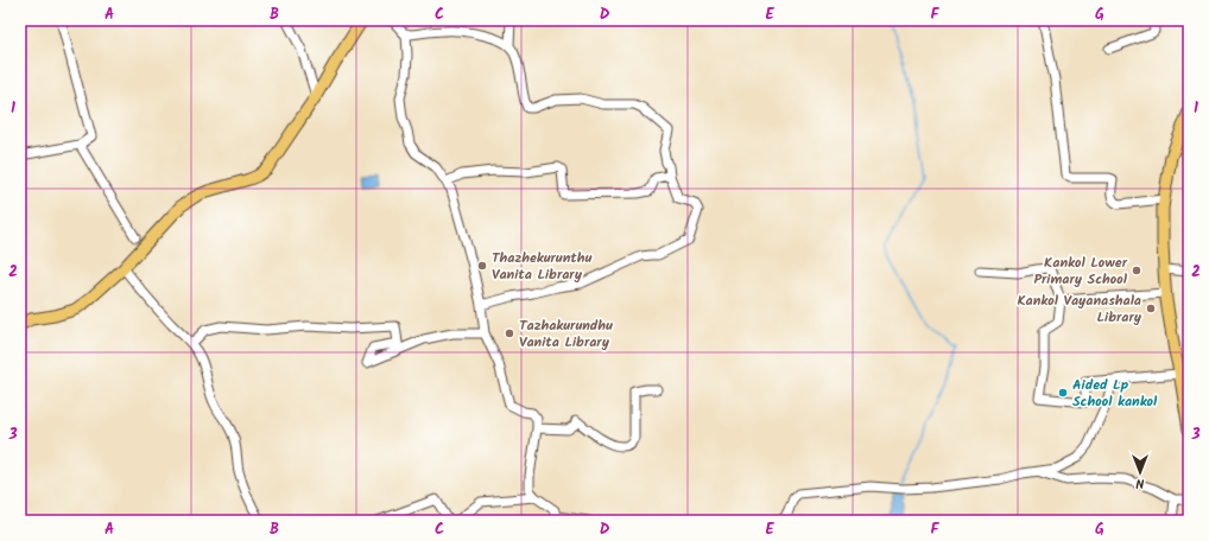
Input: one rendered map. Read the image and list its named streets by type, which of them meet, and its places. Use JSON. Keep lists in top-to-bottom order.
{
  "places": [
    "Thazhekurunthu Vanita Library",
    "Kankol Lower Primary School",
    "Kankol Vayanashala Library",
    "Tazhakurundhu Vanita Library",
    "Aided Lp School kankol"
  ],
  "north": "bottom",
  "grid": {
    "columns": [
      "A",
      "B",
      "C",
      "D",
      "E",
      "F",
      "G"
    ],
    "rows": ["1", "2", "3"]
  }
}
